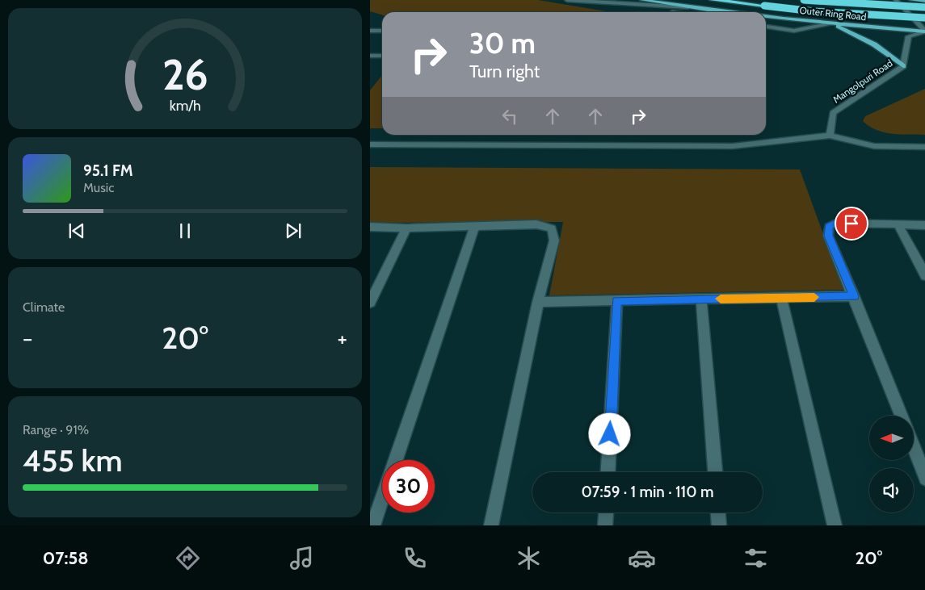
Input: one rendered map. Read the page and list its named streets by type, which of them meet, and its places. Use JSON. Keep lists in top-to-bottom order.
{
  "streets": {
    "main road": ["Outer Ring Road"],
    "street": ["Mangolpuri Road"]
  },
  "crossings": [
    ["Outer Ring Road", "Mangolpuri Road"]
  ],
  "north": "left",
  "page": {
    "turn": ["30 m", "Turn right"],
    "song": ["95.1 FM", "Music"],
    "tile": [
      "Climate",
      ["Range · 91%", "455 km"]
    ],
    "heat": ["−", "20°", "+"],
    "limit": "30",
    "trip": "07:59 · 1 min · 110 m",
    "tabs": ["07:58", "20°"],
    "gauge": ["26", "km/h"]
  }
}
